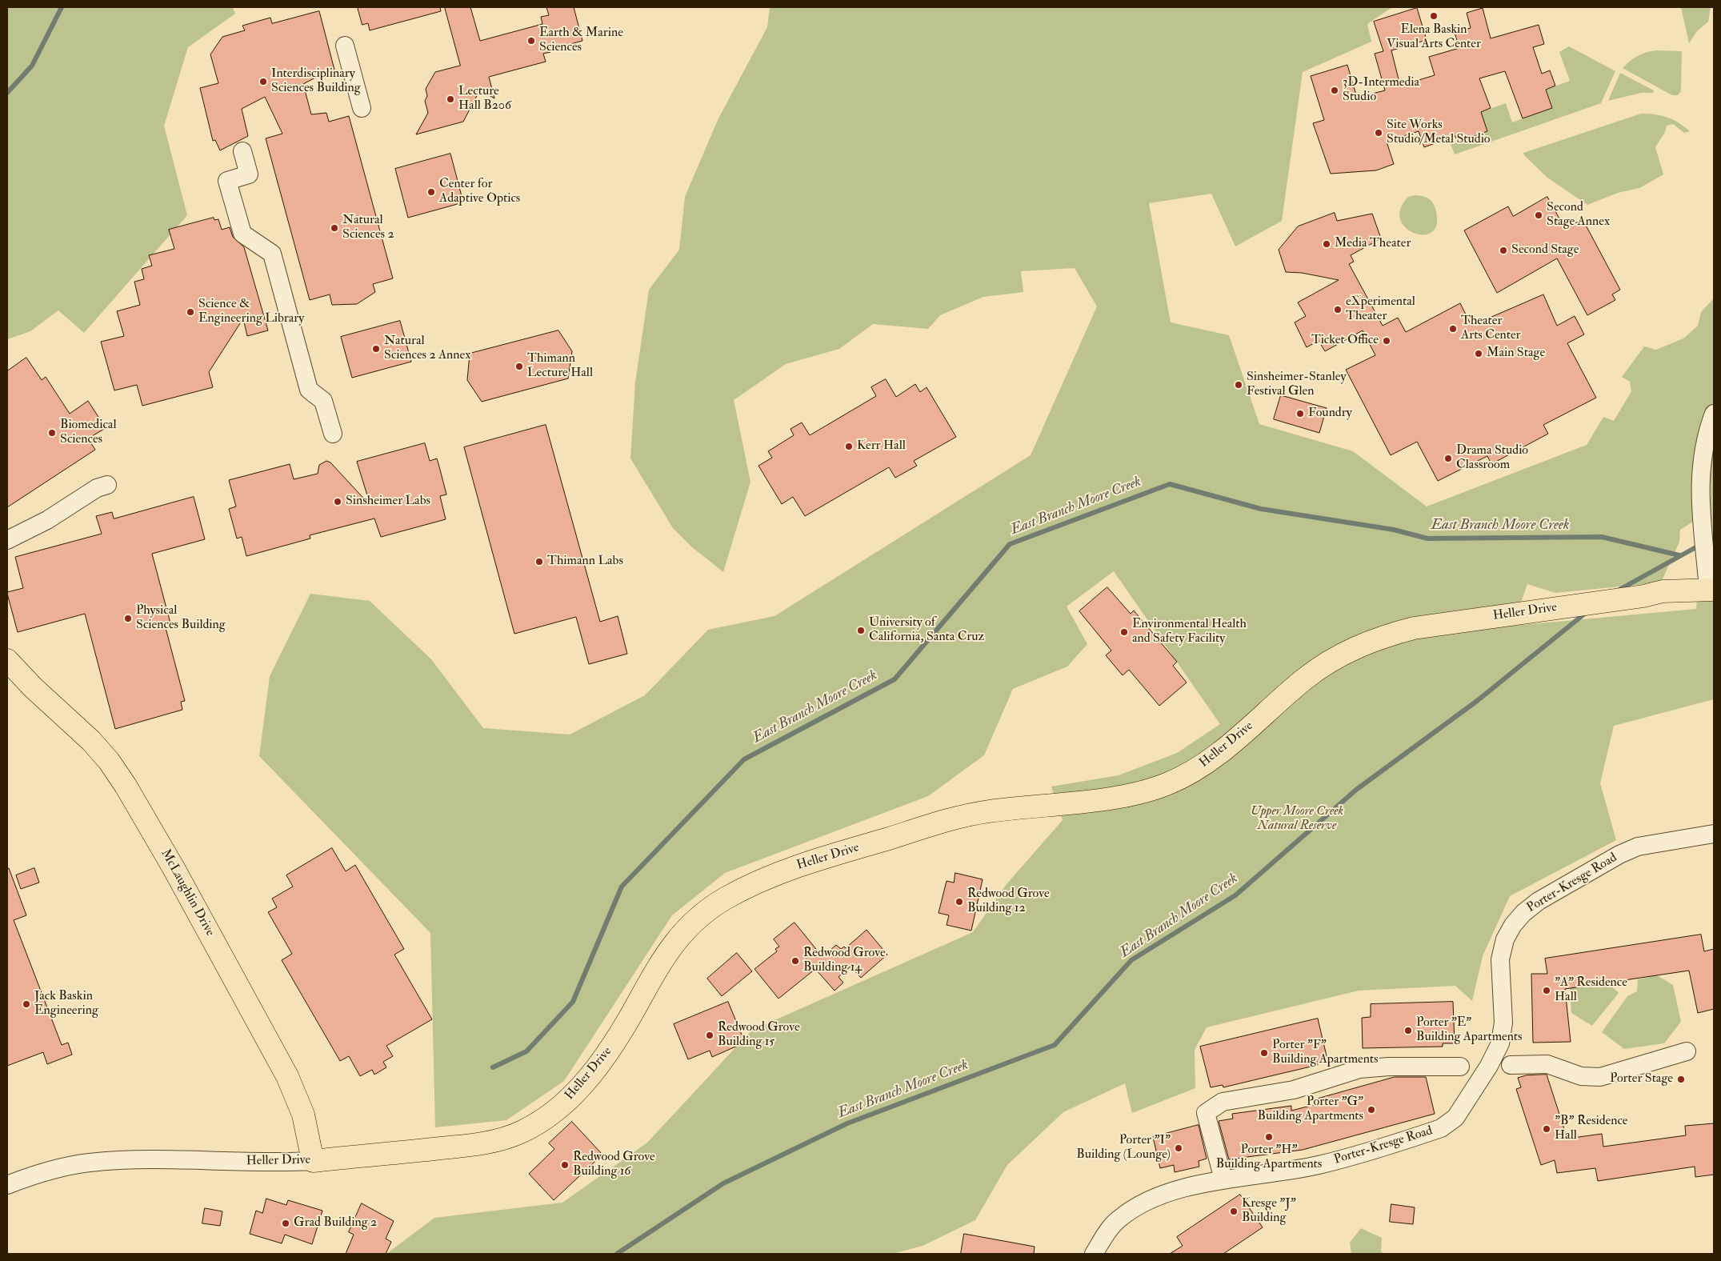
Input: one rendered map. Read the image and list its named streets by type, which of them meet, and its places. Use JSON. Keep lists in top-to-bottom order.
{
  "streets": {
    "main road": ["Heller Drive", "McLaughlin Drive"],
    "street": ["Porter-Kresge Road"]
  },
  "crossings": [
    ["Heller Drive", "McLaughlin Drive"]
  ],
  "water": ["East Branch Moore Creek"],
  "parks": ["Upper Moore Creek Natural Reserve"],
  "places": [
    "Elena Baskin Visual Arts Center",
    "Earth & Marine Sciences",
    "Interdisciplinary Sciences Building",
    "3D-Intermedia Studio",
    "Lecture Hall B206",
    "Site Works Studio/Metal Studio",
    "Center for Adaptive Optics",
    "Second Stage Annex",
    "Natural Sciences 2",
    "Media Theater",
    "Second Stage",
    "eXperimental Theater",
    "Science & Engineering Library",
    "Theater Arts Center",
    "Ticket Office",
    "Natural Sciences 2 Annex",
    "Main Stage",
    "Thimann Lecture Hall",
    "Sinsheimer-Stanley Festival Glen",
    "Foundry",
    "Biomedical Sciences",
    "Kerr Hall",
    "Drama Studio Classroom",
    "Sinsheimer Labs",
    "Thimann Labs",
    "Physical Sciences Building",
    "University of California, Santa Cruz",
    "Environmental Health and Safety Facility",
    "Redwood Grove Building 12",
    "Redwood Grove Building 14",
    "\"A\" Residence Hall",
    "Jack Baskin Engineering",
    "Porter \"E\" Building Apartments",
    "Redwood Grove Building 15",
    "Porter \"F\" Building Apartments",
    "Porter Stage",
    "Porter \"G\" Building Apartments",
    "\"B\" Residence Hall",
    "Porter \"H\" Building Apartments",
    "Porter \"I\" Building (Lounge)",
    "Redwood Grove Building 16",
    "Kresge \"J\" Building",
    "Grad Building 2"
  ]
}
